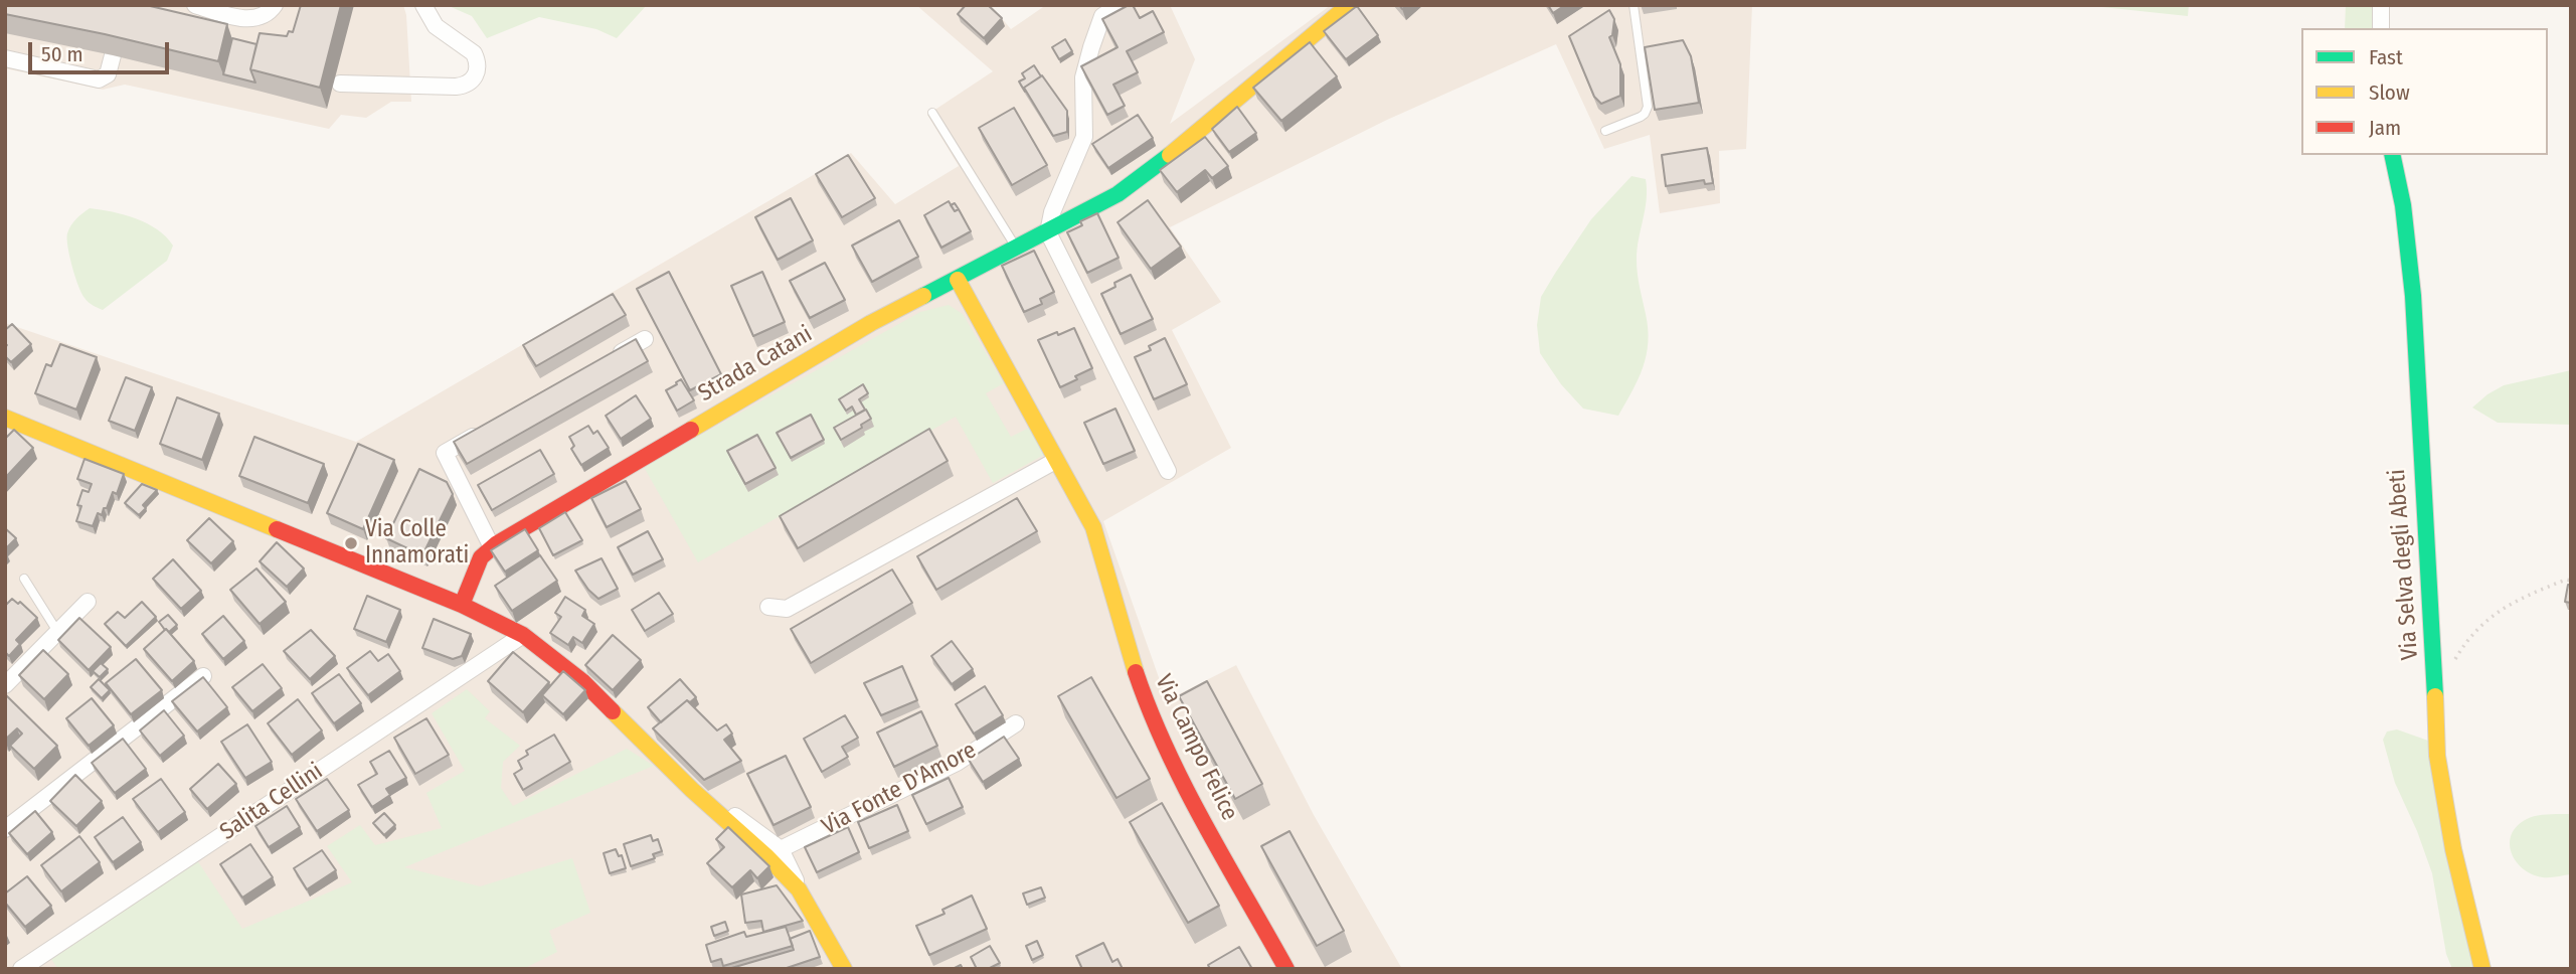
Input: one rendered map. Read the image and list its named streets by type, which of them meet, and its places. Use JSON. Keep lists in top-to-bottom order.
{
  "streets": {
    "street": [
      "Strada Catani",
      "Via Selva degli Abeti",
      "Via Campo Felice",
      "Via Fonte D'Amore",
      "Salita Cellini"
    ]
  },
  "crossings": [
    ["Strada Catani", "Via Campo Felice"]
  ],
  "places": ["Via Colle Innamorati"],
  "legend": ["Fast", "Slow", "Jam"],
  "scale_bar": "50 m"
}
